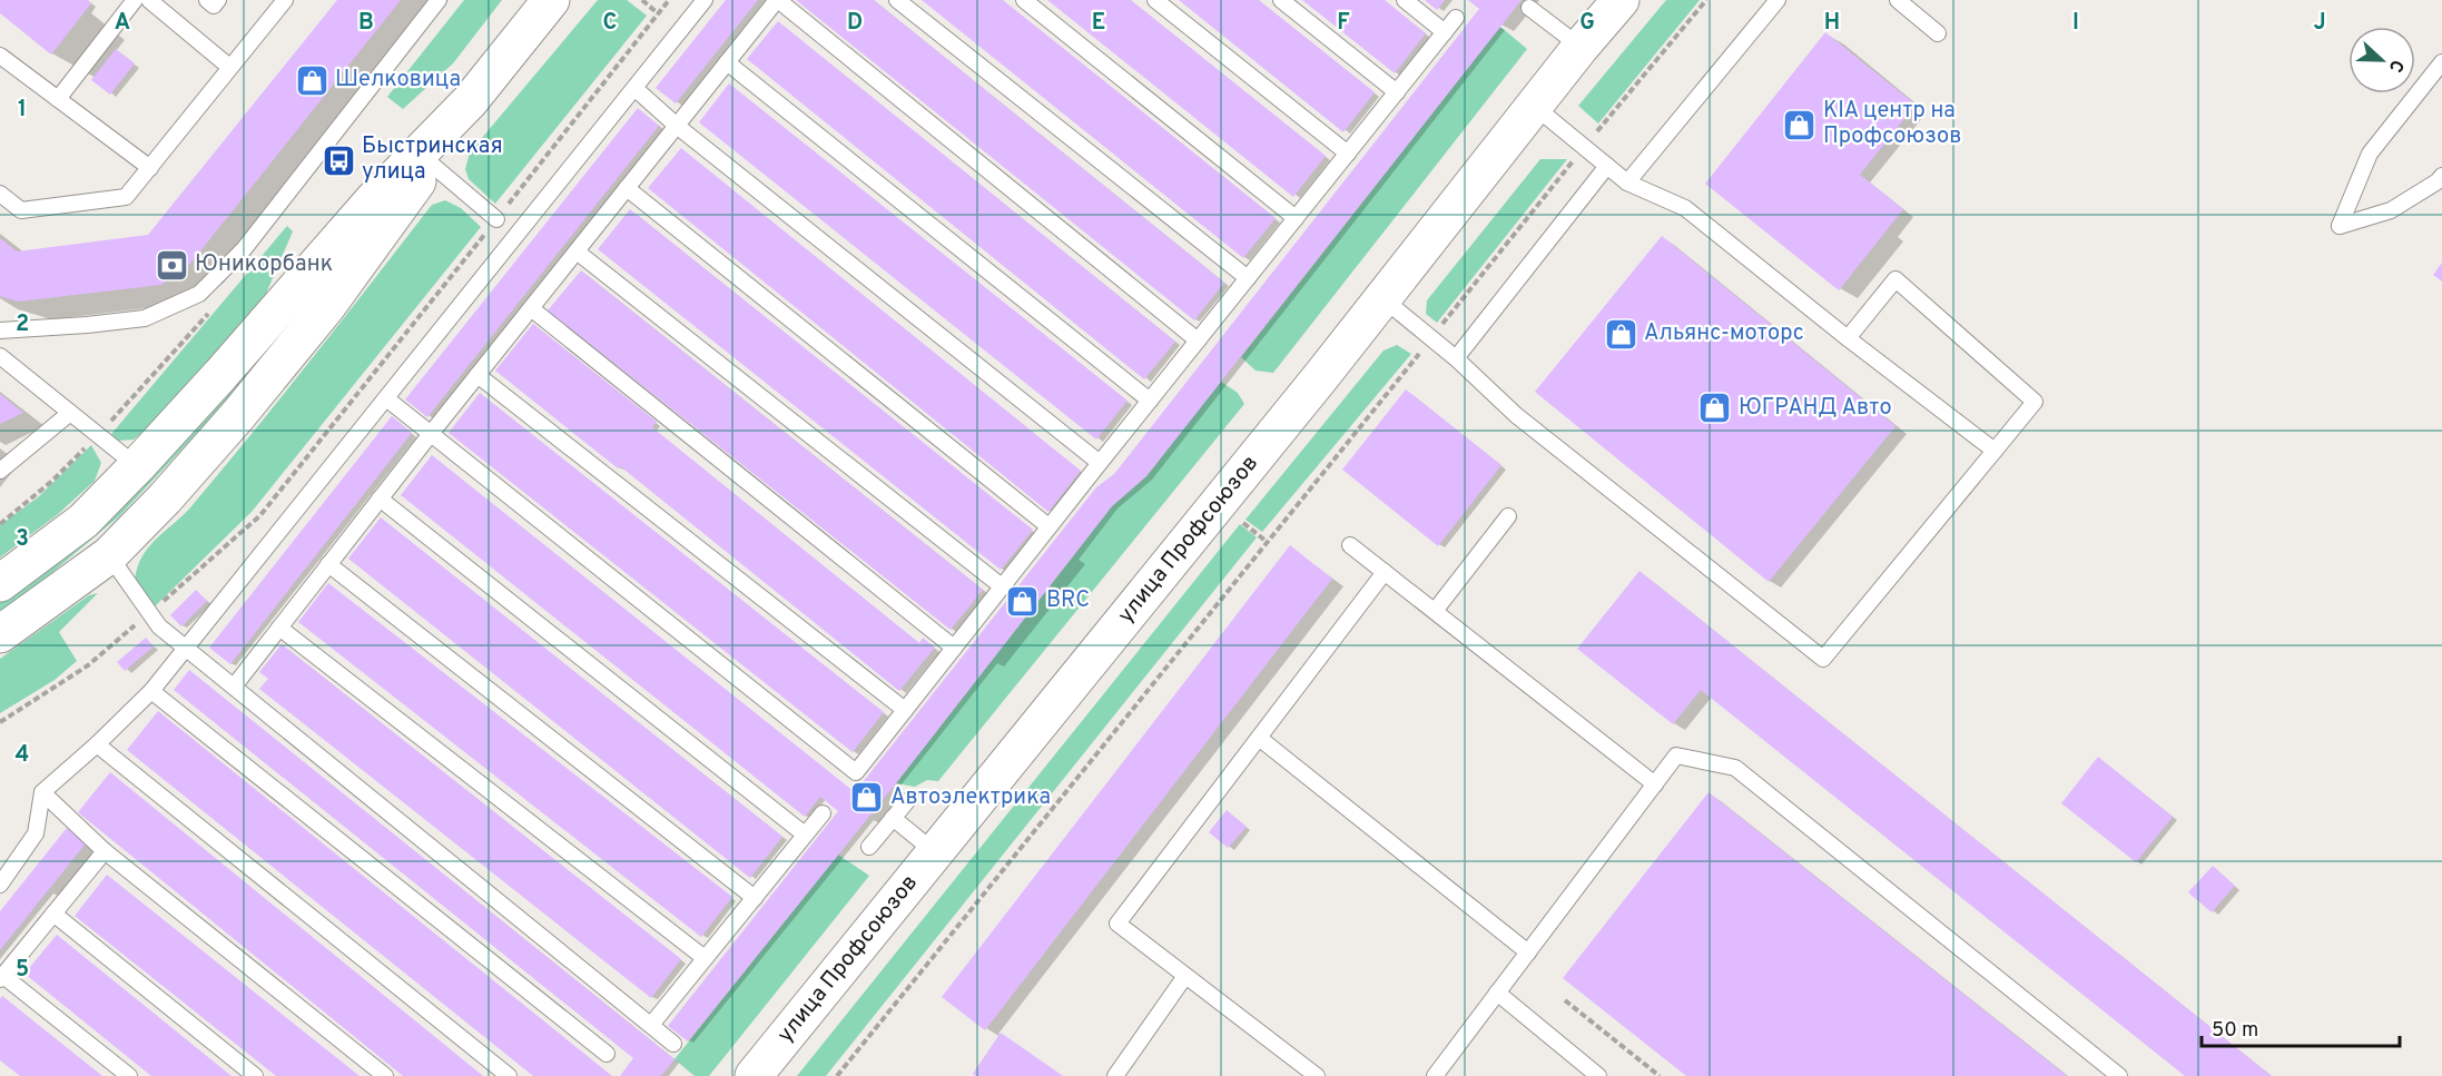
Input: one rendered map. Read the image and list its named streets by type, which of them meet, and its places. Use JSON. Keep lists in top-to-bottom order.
{
  "streets": {
    "main road": ["улица Профсоюзов"]
  },
  "places": {
    "shop": [
      "Шелковица",
      "KIA центр на Профсоюзов",
      "Альянс-моторс",
      "ЮГРАНД Авто",
      "BRC",
      "Автоэлектрика"
    ],
    "bus stop": ["Быстринская улица"],
    "bank": ["Юникорбанк"]
  },
  "scale_bar": "50 m",
  "north": "right",
  "grid": {
    "columns": [
      "A",
      "B",
      "C",
      "D",
      "E",
      "F",
      "G",
      "H",
      "I",
      "J"
    ],
    "rows": [
      "1",
      "2",
      "3",
      "4",
      "5"
    ]
  }
}
